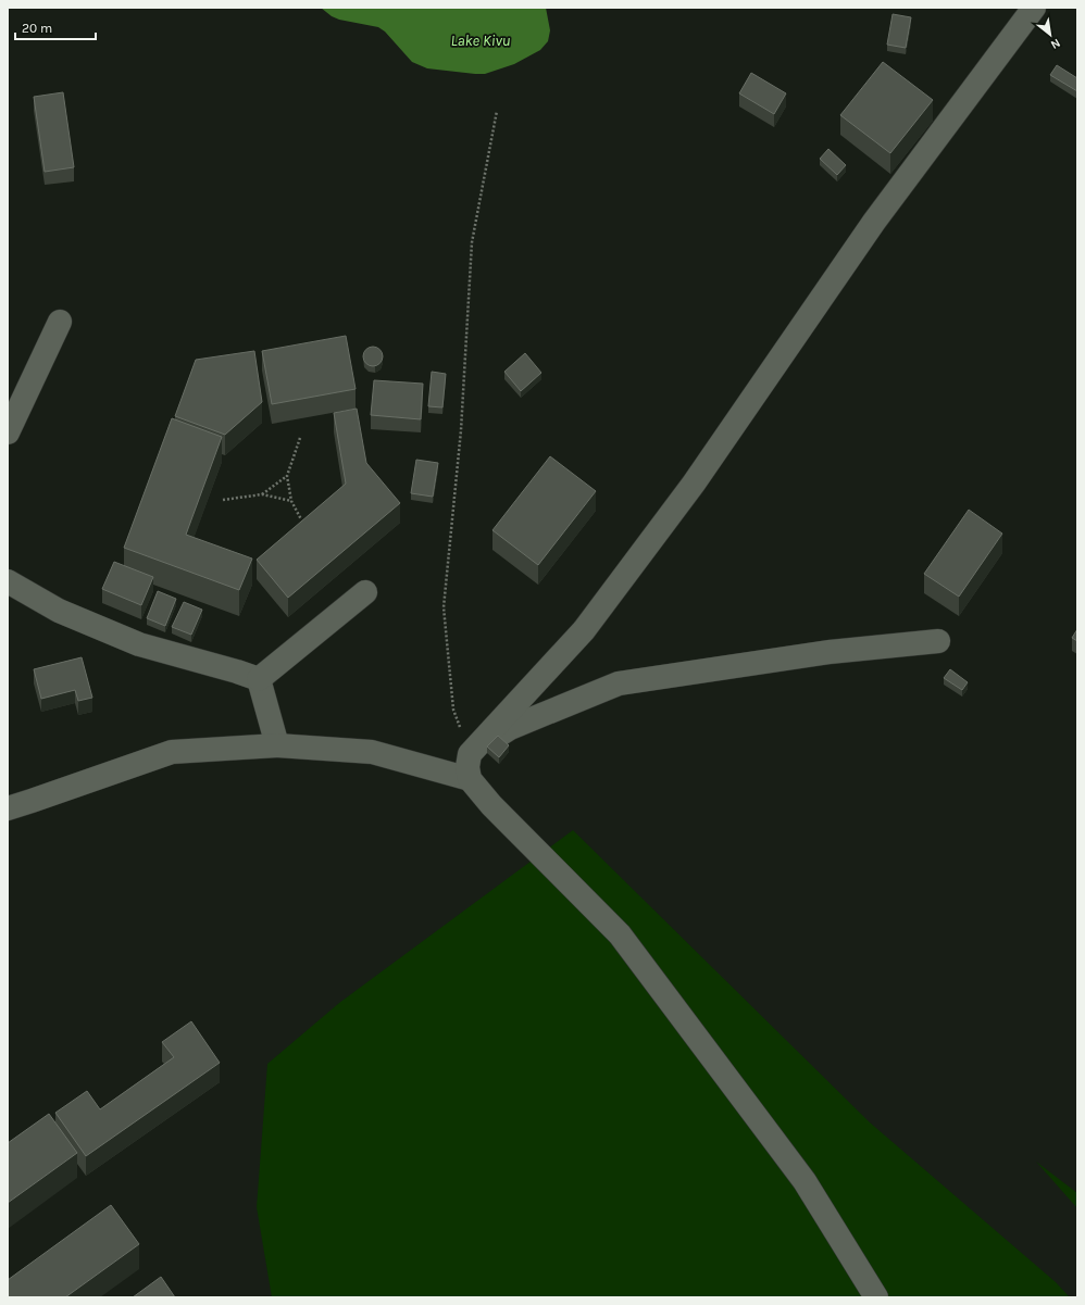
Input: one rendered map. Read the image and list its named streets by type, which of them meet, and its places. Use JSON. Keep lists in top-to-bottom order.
{
  "water": ["Lake Kivu"],
  "scale_bar": "20 m",
  "north": "bottom right"
}
